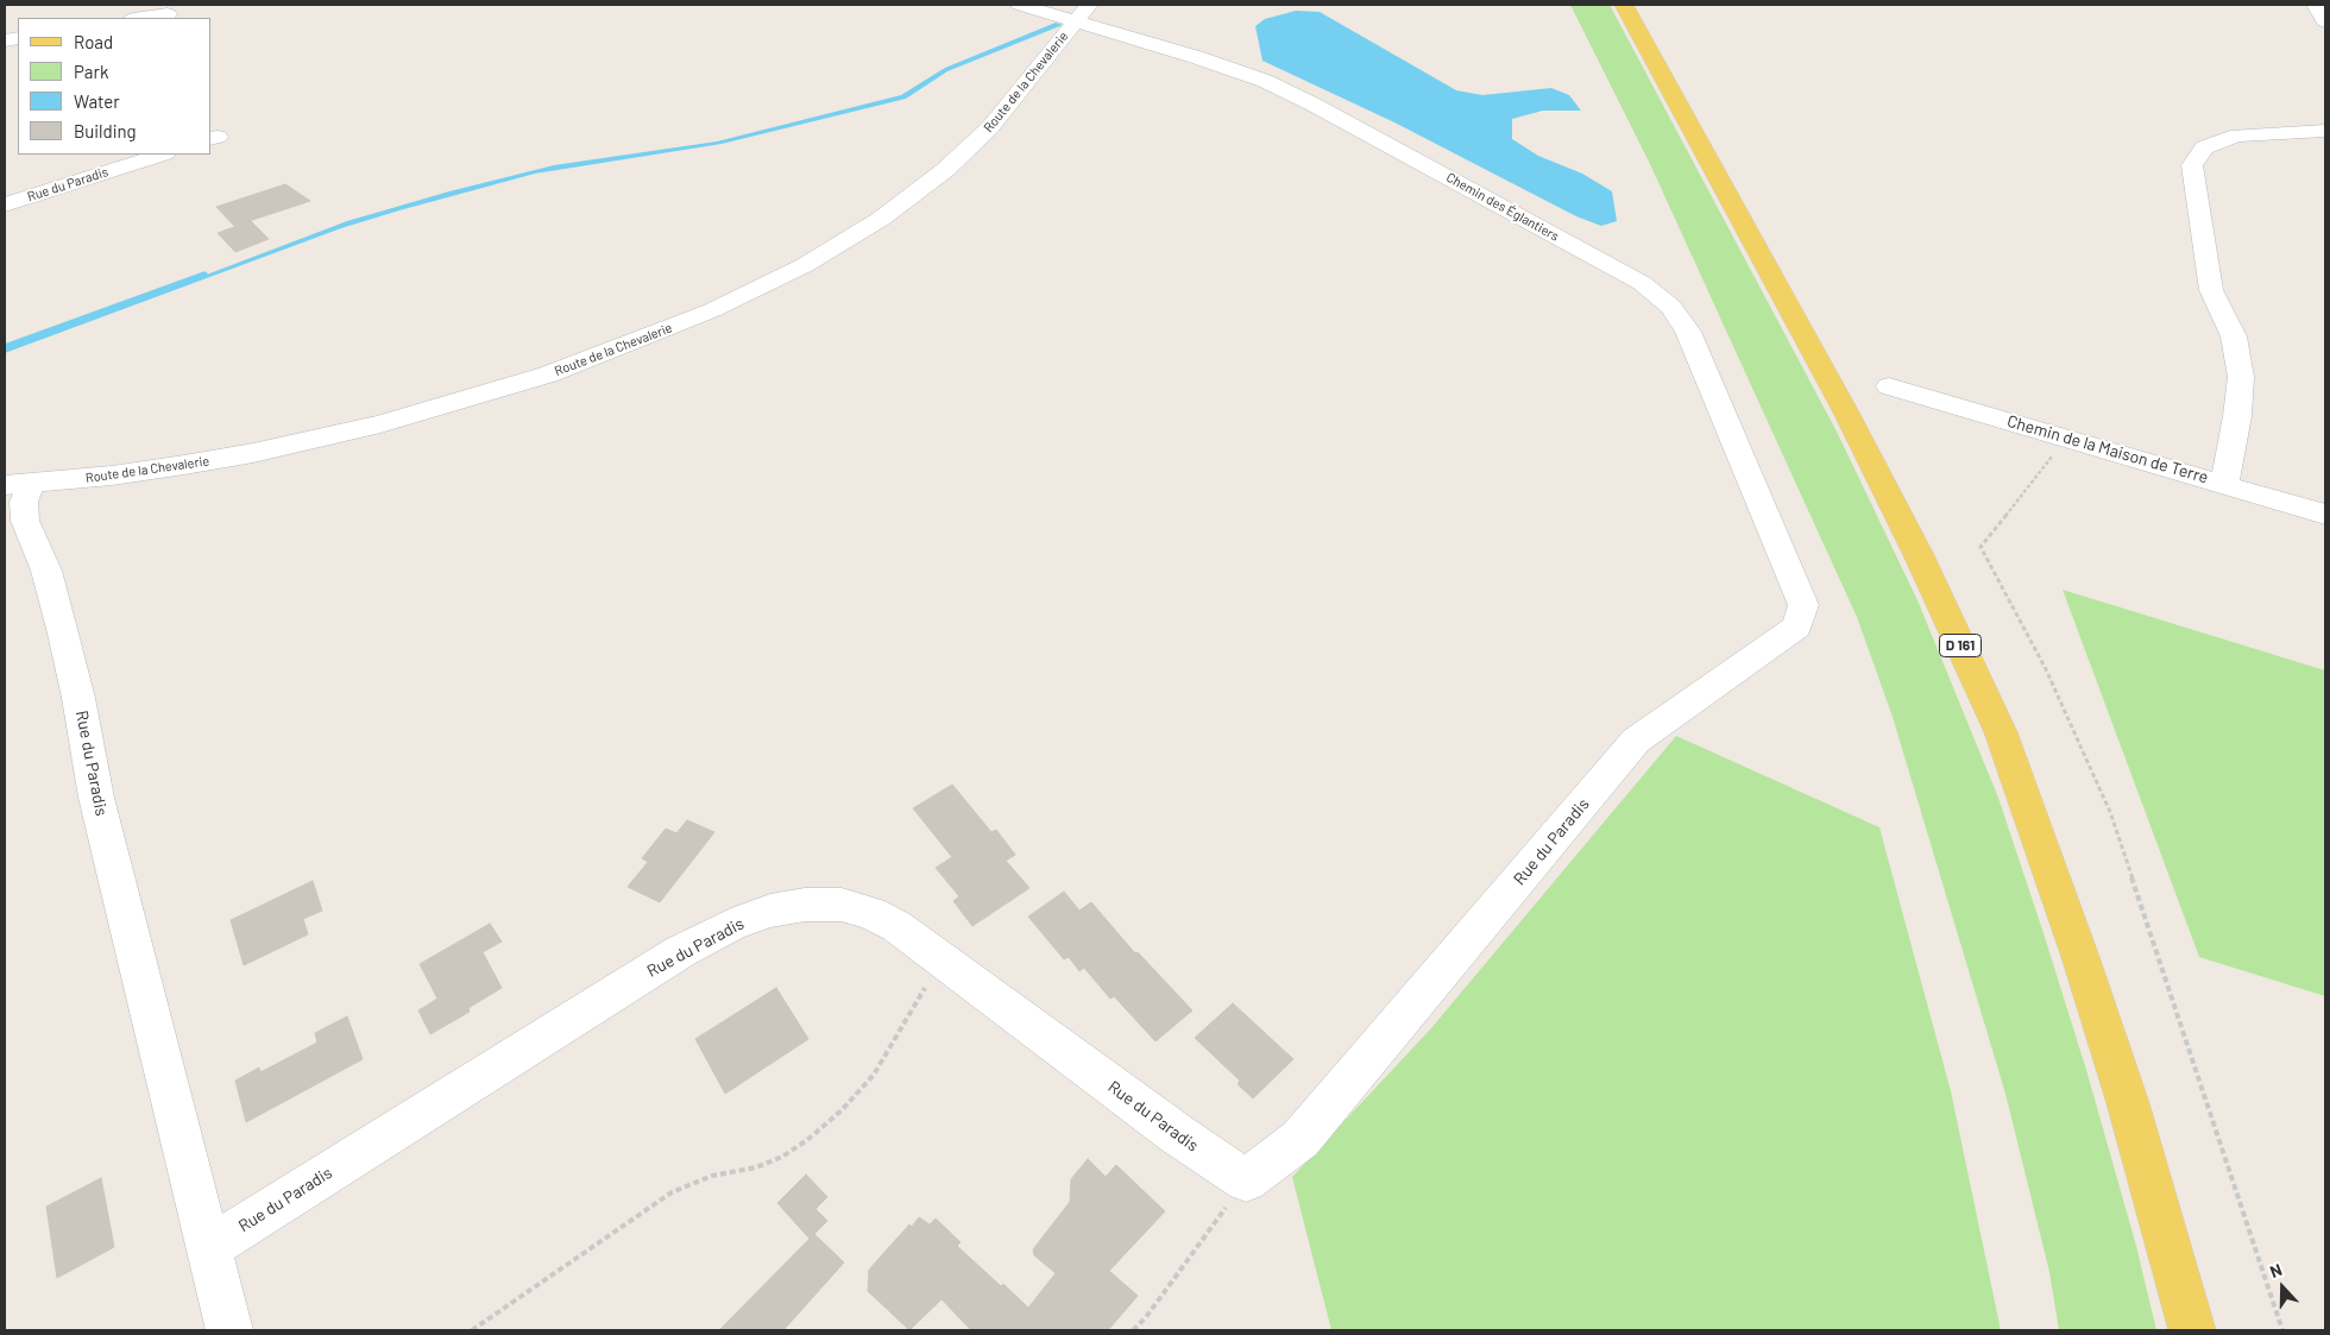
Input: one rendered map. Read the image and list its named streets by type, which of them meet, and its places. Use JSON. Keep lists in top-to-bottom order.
{
  "streets": {
    "main road": ["D 161"],
    "street": [
      "Route de la Chevalerie",
      "Rue du Paradis",
      "Chemin des Églantiers",
      "Chemin de la Maison de Terre"
    ]
  },
  "crossings": [
    ["Route de la Chevalerie", "Rue du Paradis"],
    ["Route de la Chevalerie", "Chemin des Églantiers"],
    ["Rue du Paradis", "Chemin des Églantiers"]
  ],
  "legend": [
    "Road",
    "Park",
    "Water",
    "Building"
  ],
  "north": "top"
}
